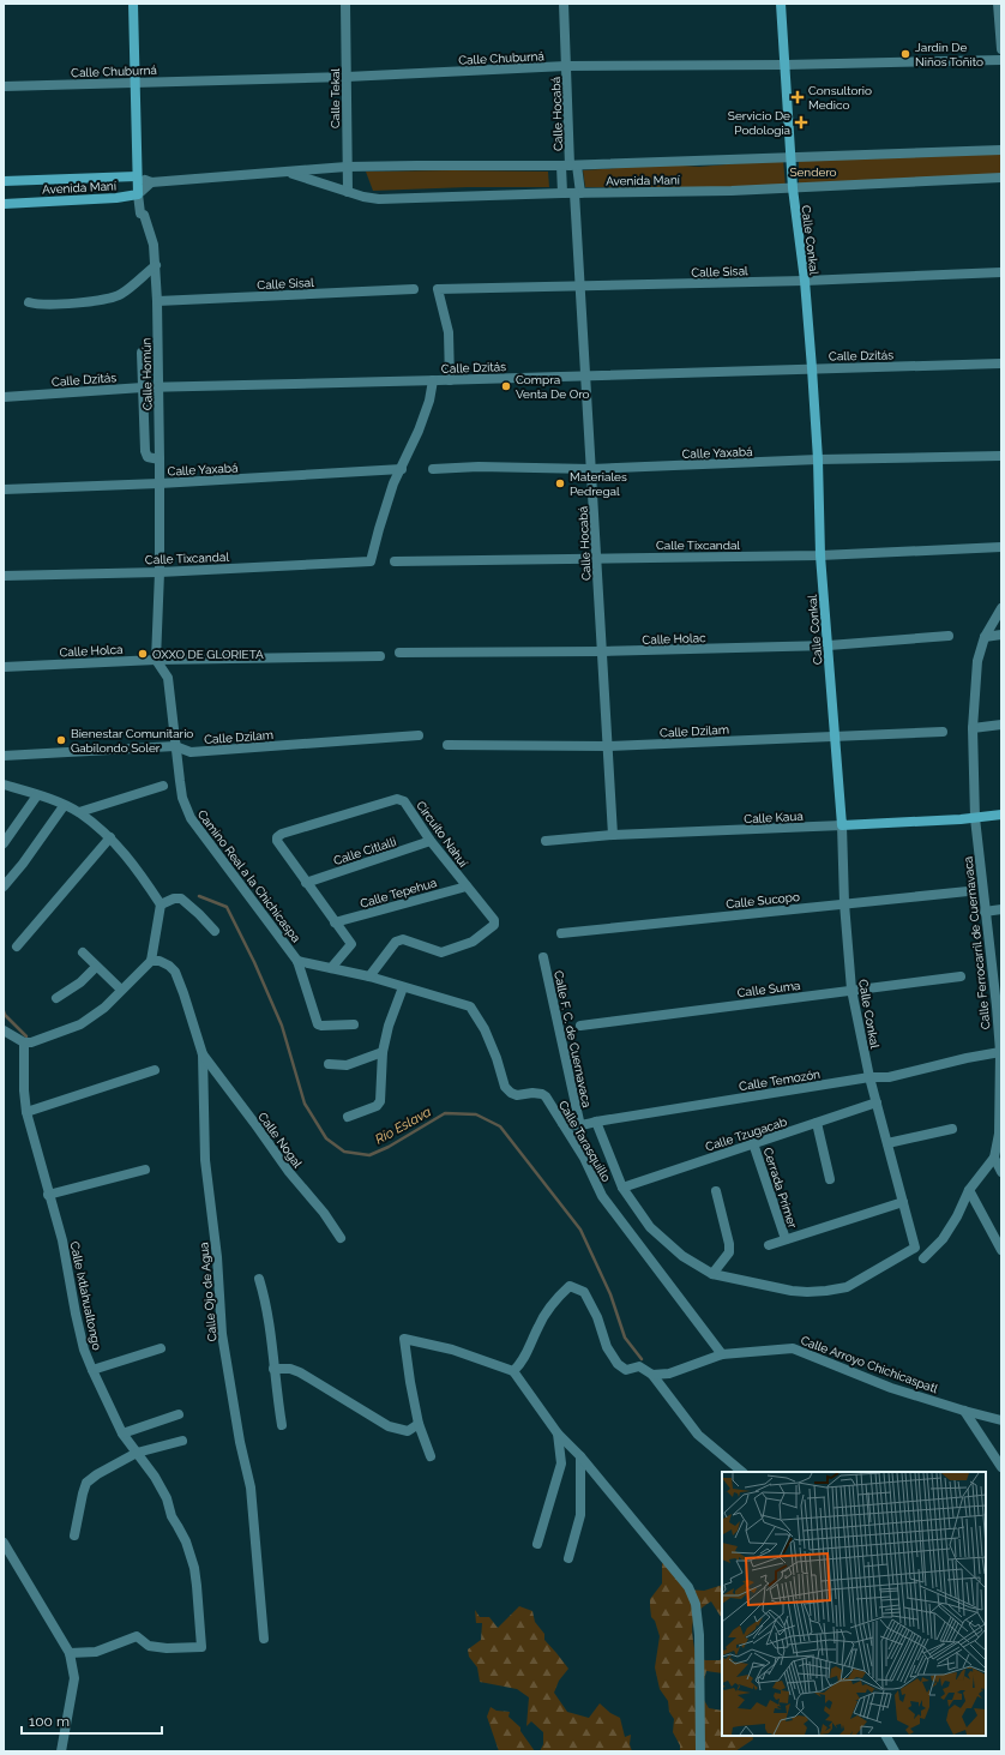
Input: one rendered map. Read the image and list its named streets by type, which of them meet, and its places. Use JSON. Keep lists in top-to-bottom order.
{
  "streets": {
    "street": [
      "Calle Chuburná",
      "Calle Tekal",
      "Calle Hocabá",
      "Avenida Maní",
      "Calle Conkal",
      "Calle Sisal",
      "Calle Dzitás",
      "Calle Homún",
      "Calle Yaxabá",
      "Calle Tixcandal",
      "Calle Holac",
      "Calle Holca",
      "Calle Dzilam",
      "Calle Kaua",
      "Circuito Nahuí",
      "Calle Citlalli",
      "Camino Real a la Chichicaspa",
      "Calle Tepehua",
      "Calle Sucopo",
      "Calle Ferrocarril de Cuernavaca",
      "Calle Suma",
      "Calle F. C. de Cuernavaca",
      "Calle Temozón",
      "Calle Tzugacab",
      "Calle Nogal",
      "Calle Tarasquillo",
      "Cerrada Primer",
      "Calle Ojo de Agua",
      "Calle Ixtlahualtongo",
      "Calle Arroyo Chichicaspatl"
    ]
  },
  "crossings": [
    ["Calle Chuburná", "Calle Tekal"],
    ["Calle Chuburná", "Calle Hocabá"],
    ["Calle Chuburná", "Calle Conkal"],
    ["Calle Chuburná", "Calle Homún"],
    ["Calle Tekal", "Avenida Maní"],
    ["Calle Hocabá", "Avenida Maní"],
    ["Calle Hocabá", "Calle Sisal"],
    ["Calle Hocabá", "Calle Dzitás"],
    ["Calle Hocabá", "Calle Yaxabá"],
    ["Calle Hocabá", "Calle Tixcandal"],
    ["Calle Hocabá", "Calle Holac"],
    ["Calle Hocabá", "Calle Dzilam"],
    ["Calle Hocabá", "Calle Kaua"],
    ["Avenida Maní", "Calle Conkal"],
    ["Avenida Maní", "Calle Homún"],
    ["Calle Conkal", "Calle Sisal"],
    ["Calle Conkal", "Calle Dzitás"],
    ["Calle Conkal", "Calle Yaxabá"],
    ["Calle Conkal", "Calle Tixcandal"],
    ["Calle Conkal", "Calle Holac"],
    ["Calle Conkal", "Calle Dzilam"],
    ["Calle Conkal", "Calle Kaua"],
    ["Calle Conkal", "Calle Sucopo"],
    ["Calle Conkal", "Calle Suma"],
    ["Calle Conkal", "Calle Temozón"],
    ["Calle Conkal", "Calle Tzugacab"],
    ["Calle Sisal", "Calle Dzitás"],
    ["Calle Sisal", "Calle Homún"],
    ["Calle Dzitás", "Calle Homún"],
    ["Calle Homún", "Calle Yaxabá"],
    ["Calle Homún", "Calle Tixcandal"],
    ["Calle Homún", "Calle Holca"],
    ["Calle Yaxabá", "Calle Tixcandal"],
    ["Calle Dzilam", "Camino Real a la Chichicaspa"],
    ["Calle Kaua", "Calle Ferrocarril de Cuernavaca"],
    ["Circuito Nahuí", "Calle Citlalli"],
    ["Circuito Nahuí", "Calle Tepehua"],
    ["Circuito Nahuí", "Calle Tarasquillo"],
    ["Camino Real a la Chichicaspa", "Calle Tarasquillo"],
    ["Calle Ferrocarril de Cuernavaca", "Calle Temozón"],
    ["Calle F. C. de Cuernavaca", "Calle Temozón"],
    ["Calle Temozón", "Calle Tarasquillo"],
    ["Calle Tzugacab", "Cerrada Primer"],
    ["Calle Nogal", "Calle Ojo de Agua"],
    ["Calle Tarasquillo", "Calle Arroyo Chichicaspatl"]
  ],
  "water": ["Río Eslava"],
  "parks": ["Sendero"],
  "places": {
    "other": [
      "Jardin De Niños Toñito",
      "Compra Venta De Oro",
      "Materiales Pedregal",
      "OXXO DE GLORIETA",
      "Bienestar Comunitario Gabilondo Soler"
    ],
    "health": ["Consultorio Medico", "Servicio De Podologia"]
  },
  "scale_bar": "100 m"
}
